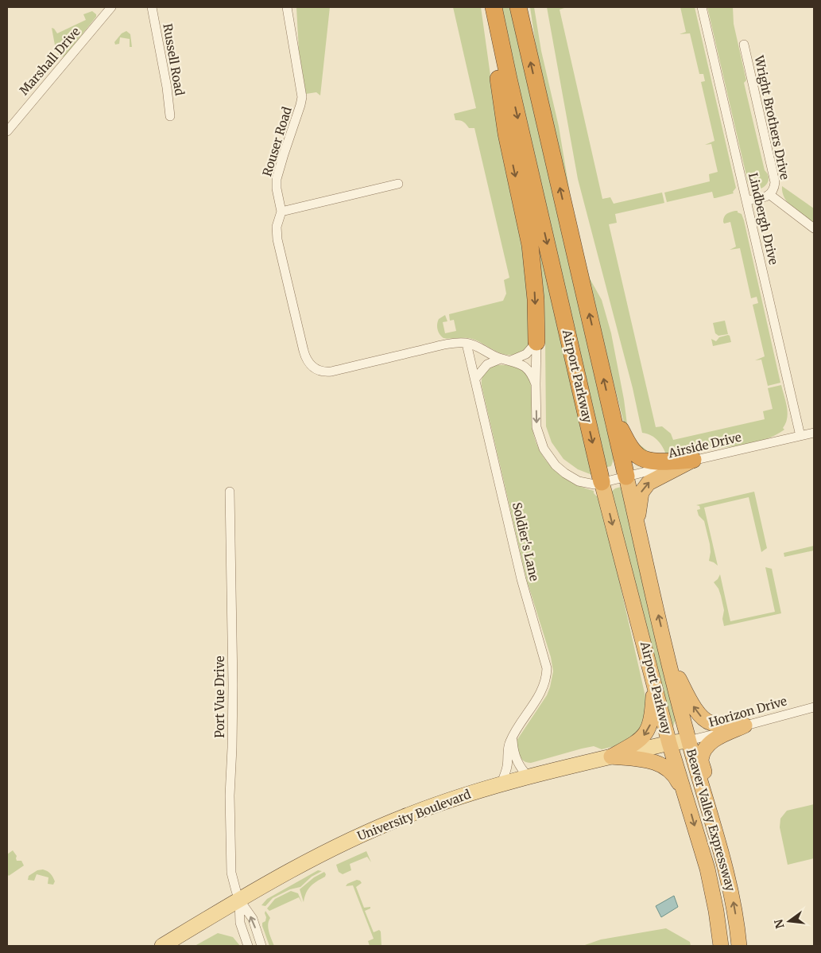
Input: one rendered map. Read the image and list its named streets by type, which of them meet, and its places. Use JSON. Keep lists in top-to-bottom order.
{
  "streets": {
    "highway": ["Airport Parkway", "Beaver Valley Expressway"],
    "main road": ["University Boulevard"],
    "street": [
      "Russell Road",
      "Marshall Drive",
      "Wright Brothers Drive",
      "Rouser Road",
      "Lindbergh Drive",
      "Airside Drive",
      "Soldier's Lane",
      "Port Vue Drive",
      "Horizon Drive"
    ]
  },
  "crossings": [
    ["Wright Brothers Drive", "Lindbergh Drive"],
    ["Lindbergh Drive", "Airside Drive"],
    ["Airport Parkway", "Airside Drive"],
    ["Airport Parkway", "Horizon Drive"],
    ["Airport Parkway", "University Boulevard"],
    ["Airport Parkway", "Beaver Valley Expressway"],
    ["Soldier's Lane", "University Boulevard"],
    ["Port Vue Drive", "University Boulevard"],
    ["Horizon Drive", "University Boulevard"],
    ["Horizon Drive", "Beaver Valley Expressway"],
    ["University Boulevard", "Beaver Valley Expressway"]
  ],
  "north": "left"
}
